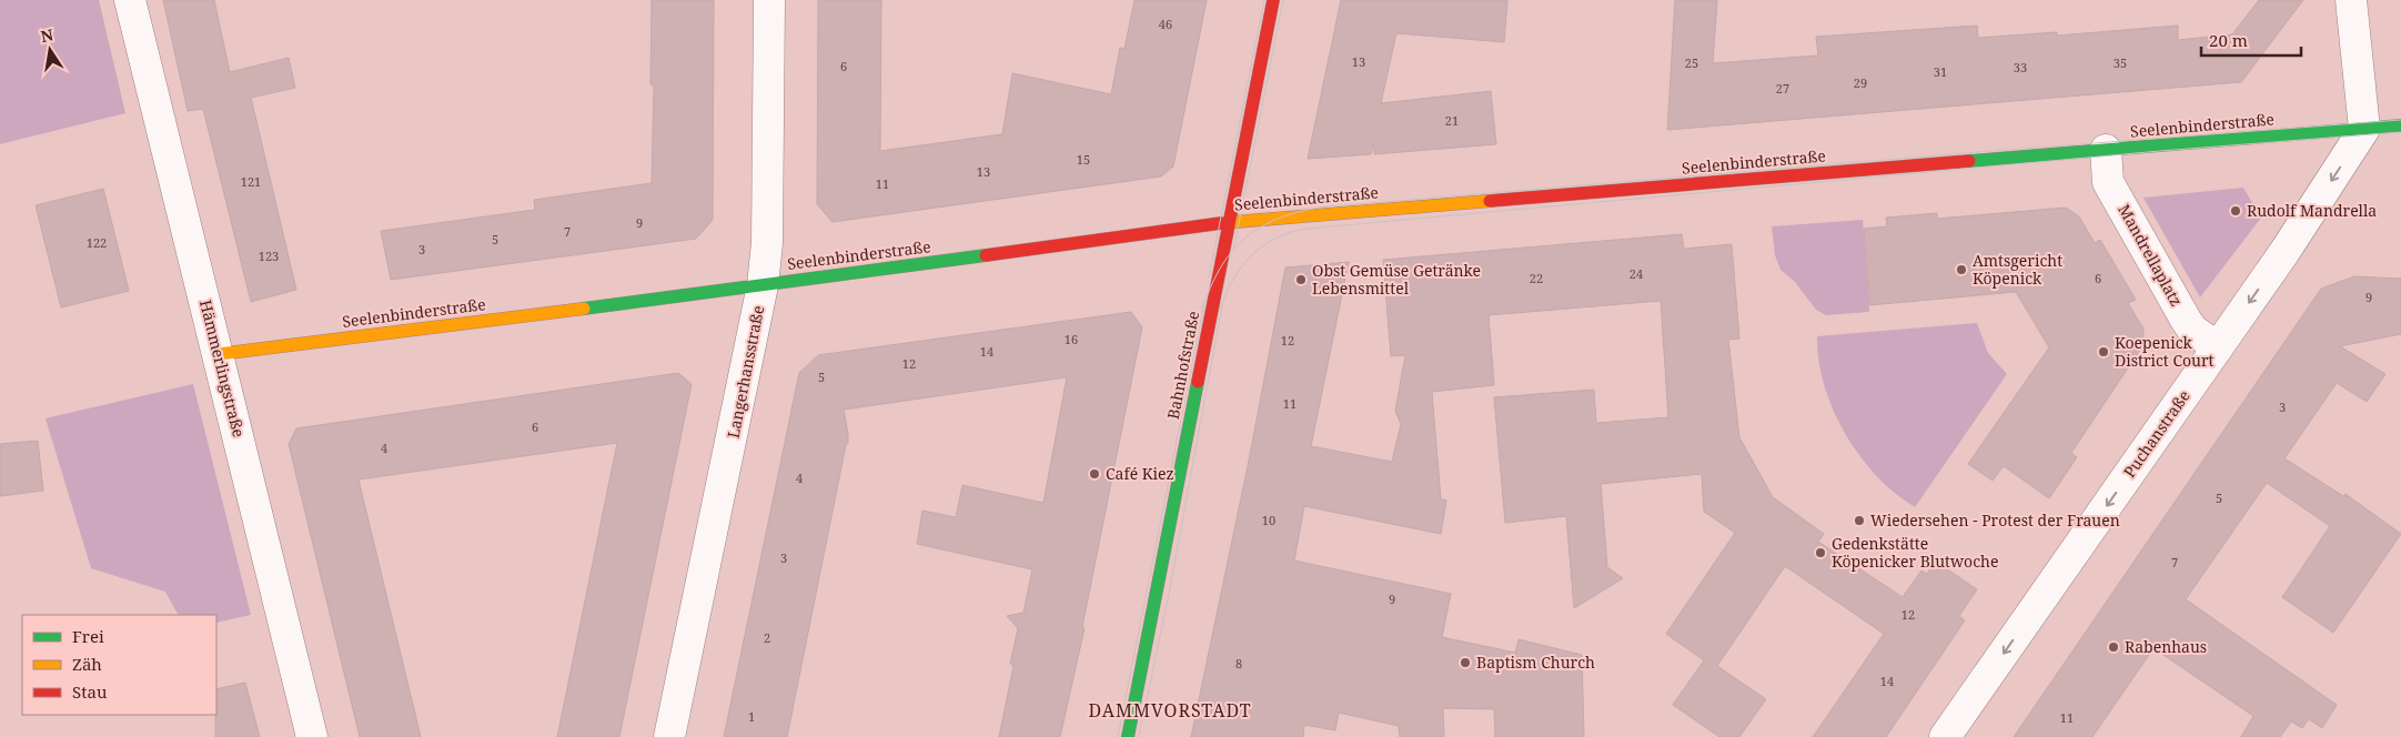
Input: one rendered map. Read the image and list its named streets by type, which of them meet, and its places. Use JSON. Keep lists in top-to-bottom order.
{
  "streets": {
    "street": [
      "Seelenbinderstraße",
      "Mandrellaplatz",
      "Bahnhofstraße",
      "Hämmerlingstraße",
      "Langerhansstraße",
      "Puchanstraße"
    ]
  },
  "crossings": [
    ["Seelenbinderstraße", "Mandrellaplatz"],
    ["Seelenbinderstraße", "Bahnhofstraße"],
    ["Seelenbinderstraße", "Hämmerlingstraße"],
    ["Seelenbinderstraße", "Langerhansstraße"],
    ["Seelenbinderstraße", "Puchanstraße"],
    ["Mandrellaplatz", "Puchanstraße"]
  ],
  "one_way": ["Puchanstraße"],
  "districts": ["DAMMVORSTADT"],
  "places": [
    "Rudolf Mandrella",
    "Amtsgericht Köpenick",
    "Obst Gemüse Getränke Lebensmittel",
    "Koepenick District Court",
    "Café Kiez",
    "Wiedersehen - Protest der Frauen",
    "Gedenkstätte Köpenicker Blutwoche",
    "Rabenhaus",
    "Baptism Church"
  ],
  "house_numbers": [
    "46",
    "13",
    "25",
    "35",
    "6",
    "33",
    "31",
    "29",
    "27",
    "21",
    "15",
    "13",
    "121",
    "11",
    "9",
    "7",
    "5",
    "122",
    "3",
    "123",
    "24",
    "22",
    "6",
    "9",
    "16",
    "12",
    "14",
    "12",
    "5",
    "11",
    "3",
    "6",
    "4",
    "4",
    "5",
    "10",
    "3",
    "7",
    "9",
    "12",
    "2",
    "8",
    "14",
    "1",
    "11"
  ],
  "legend": ["Frei", "Zäh", "Stau"],
  "scale_bar": "20 m",
  "north": "top"
}
